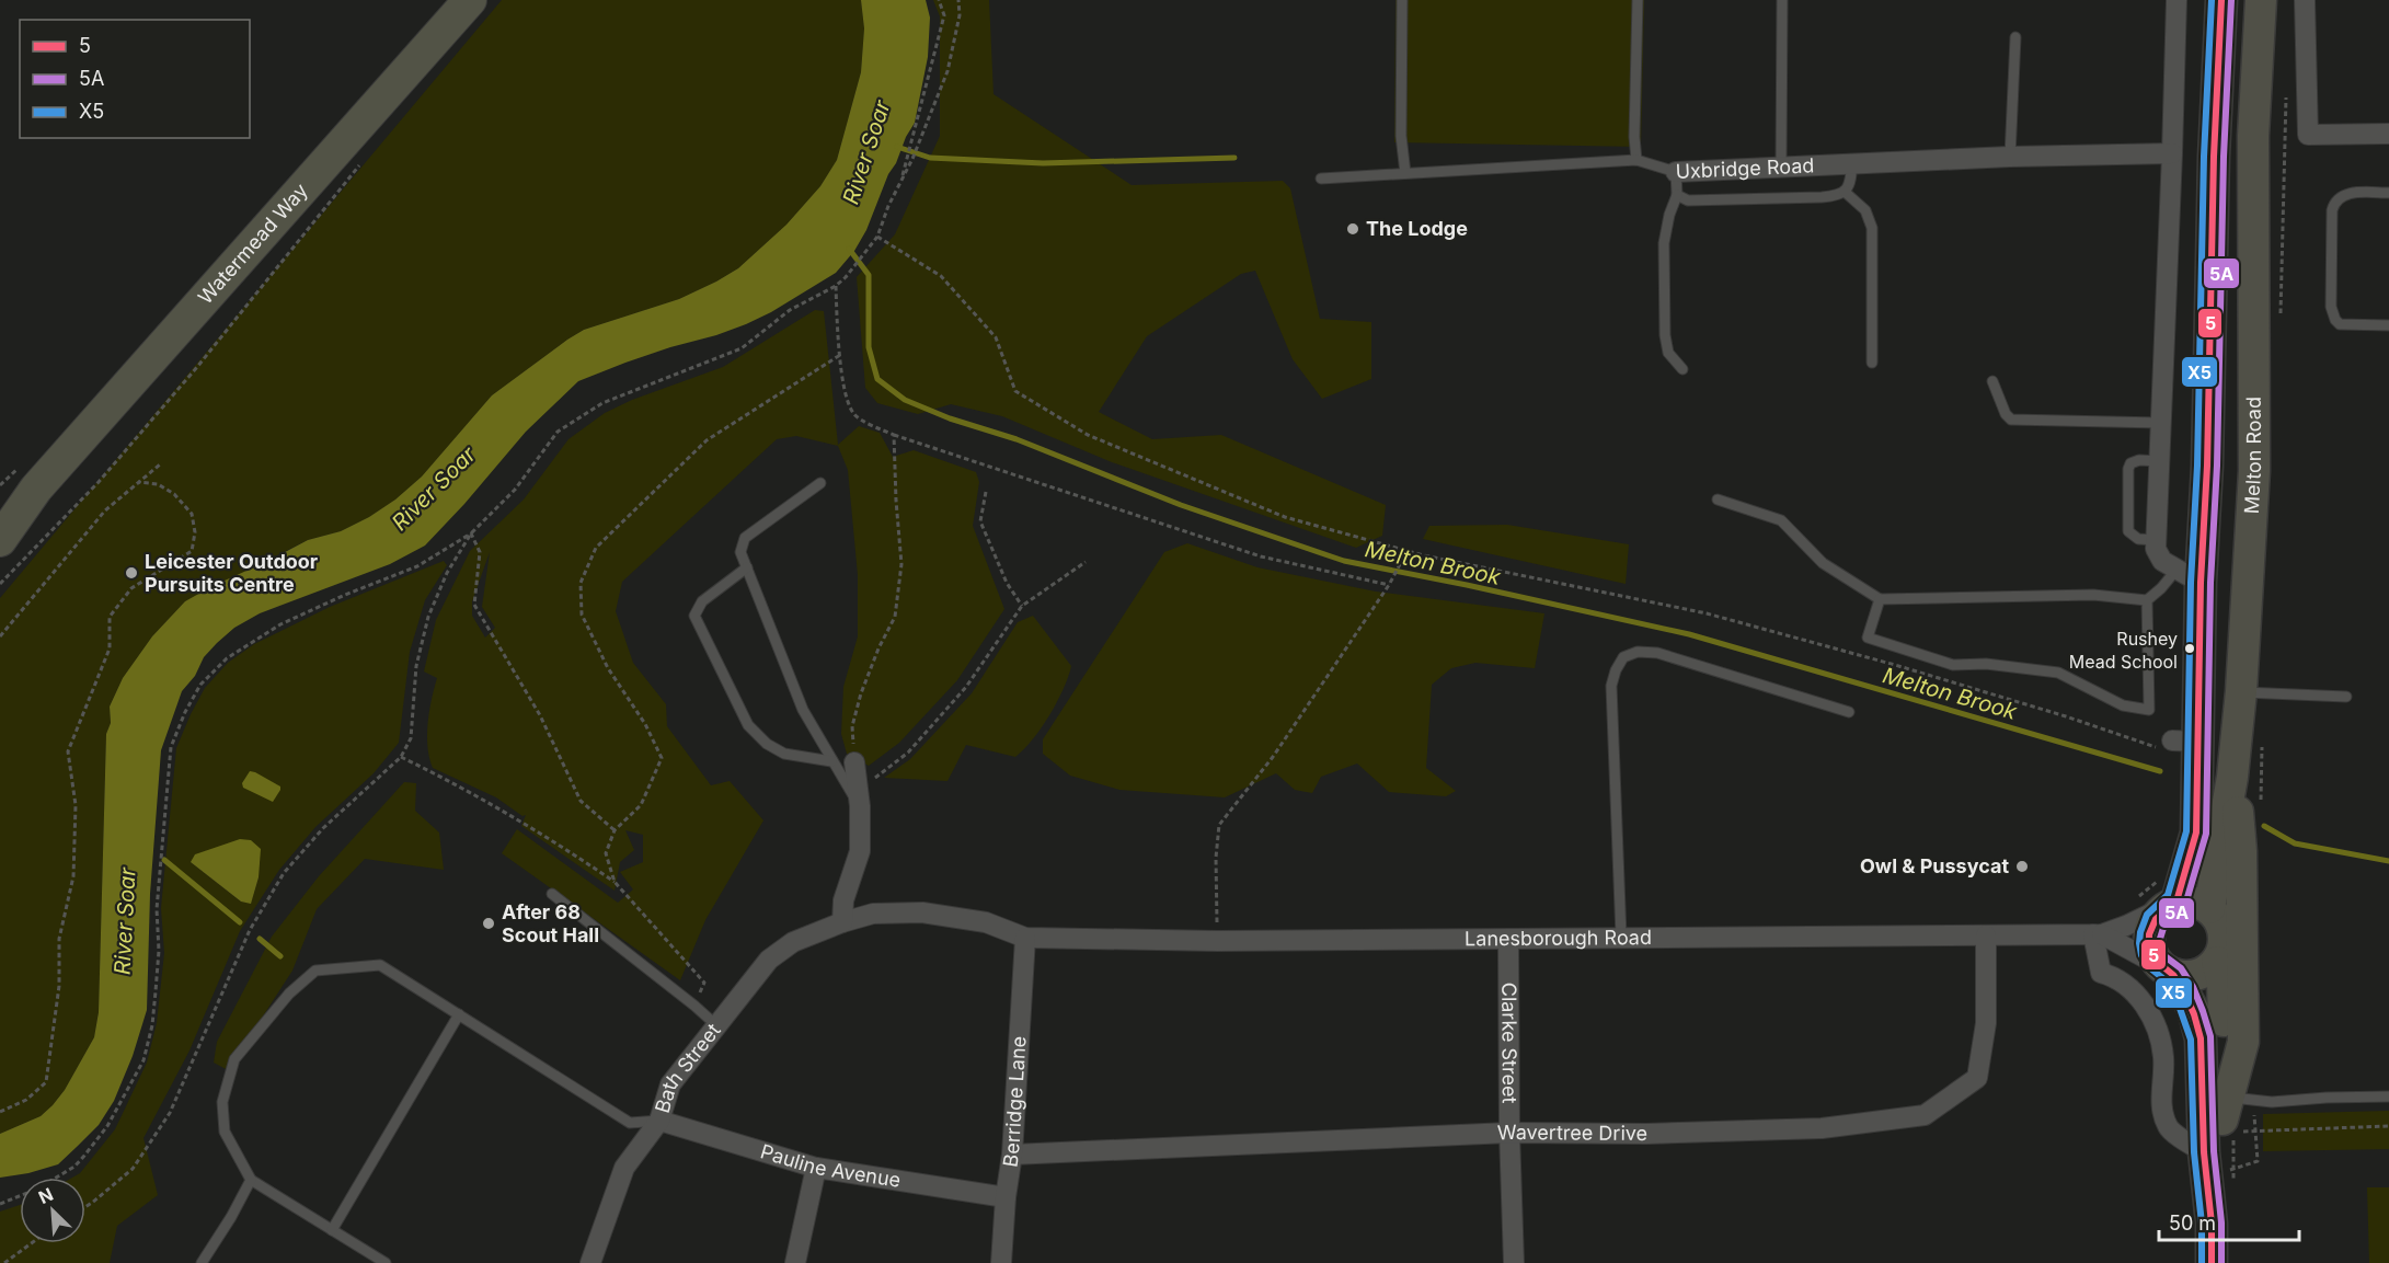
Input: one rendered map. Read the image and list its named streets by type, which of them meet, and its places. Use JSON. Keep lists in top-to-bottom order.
{
  "streets": {
    "highway": ["Watermead Way"],
    "main road": ["Melton Road"],
    "street": [
      "Uxbridge Road",
      "Lanesborough Road",
      "Clarke Street",
      "Bath Street",
      "Berridge Lane",
      "Wavertree Drive",
      "Pauline Avenue"
    ]
  },
  "crossings": [
    ["Melton Road", "Lanesborough Road"],
    ["Lanesborough Road", "Clarke Street"],
    ["Lanesborough Road", "Bath Street"],
    ["Lanesborough Road", "Berridge Lane"],
    ["Lanesborough Road", "Wavertree Drive"],
    ["Clarke Street", "Wavertree Drive"],
    ["Bath Street", "Berridge Lane"],
    ["Bath Street", "Pauline Avenue"],
    ["Berridge Lane", "Wavertree Drive"],
    ["Berridge Lane", "Pauline Avenue"]
  ],
  "water": ["River Soar", "Melton Brook"],
  "places": [
    "The Lodge",
    "Leicester Outdoor Pursuits Centre",
    "Rushey Mead School",
    "Owl & Pussycat",
    "After 68 Scout Hall"
  ],
  "lines": ["transit line 5", "transit line 5A", "transit line X5"],
  "legend": ["5", "5A", "X5"],
  "scale_bar": "50 m",
  "north": "top left"
}
